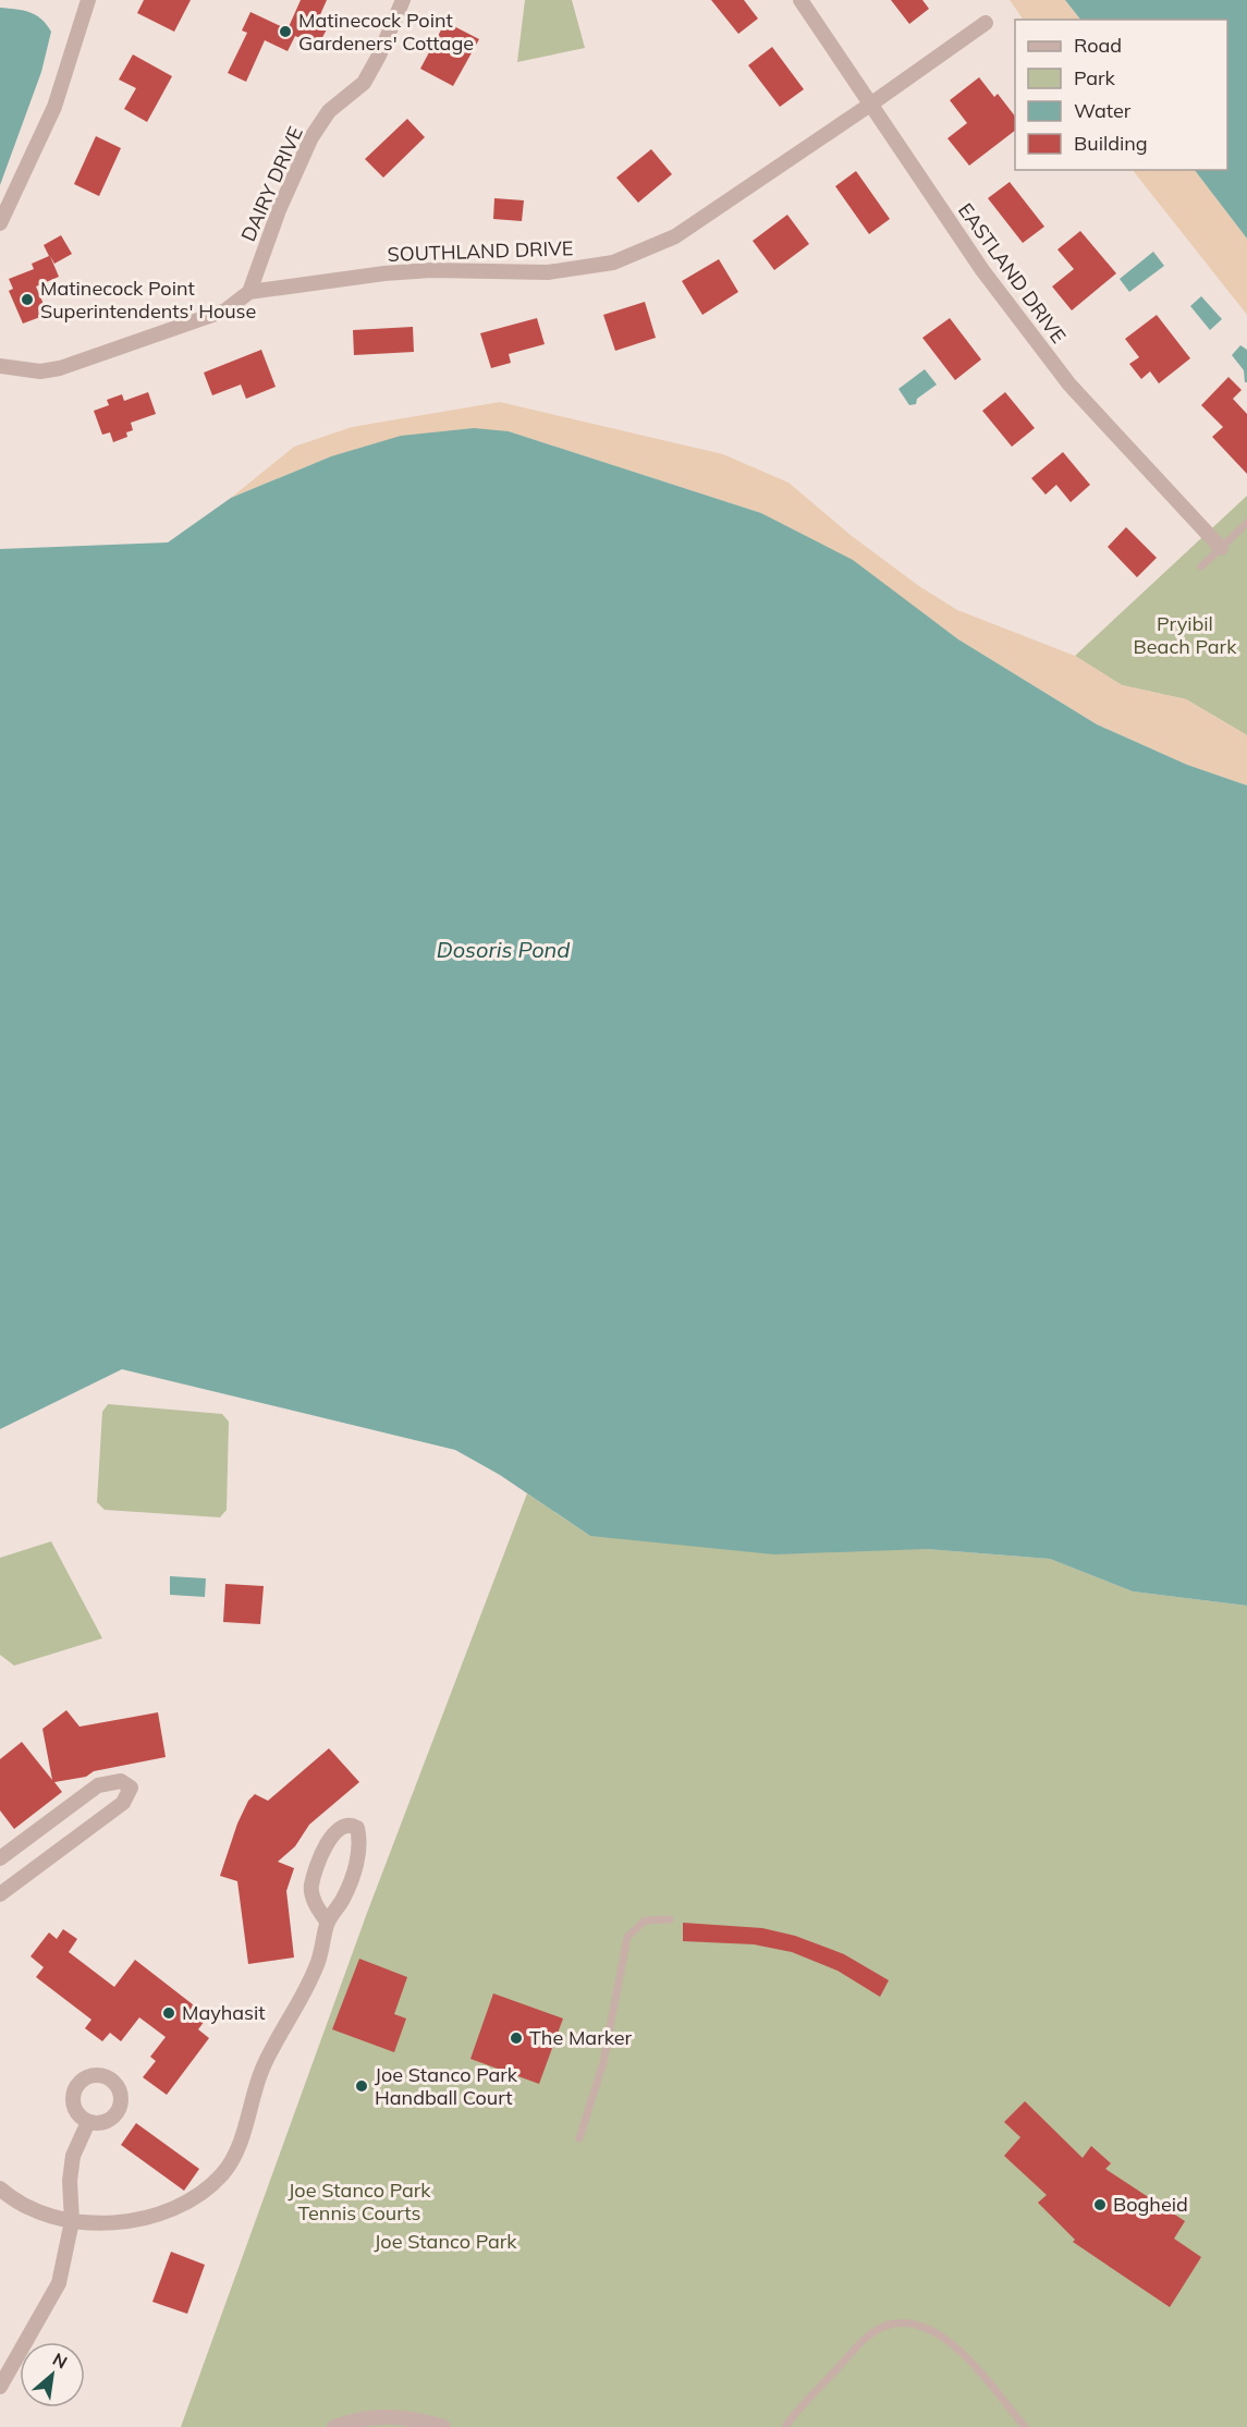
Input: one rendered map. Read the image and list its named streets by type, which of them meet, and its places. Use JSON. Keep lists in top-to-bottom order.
{
  "streets": {
    "street": ["DAIRY DRIVE", "SOUTHLAND DRIVE", "EASTLAND DRIVE"]
  },
  "crossings": [
    ["DAIRY DRIVE", "SOUTHLAND DRIVE"],
    ["SOUTHLAND DRIVE", "EASTLAND DRIVE"]
  ],
  "water": ["Dosoris Pond"],
  "parks": ["Pryibil Beach Park", "Joe Stanco Park Tennis Courts", "Joe Stanco Park"],
  "places": [
    "Matinecock Point Gardeners' Cottage",
    "Matinecock Point Superintendents' House",
    "Mayhasit",
    "The Marker",
    "Joe Stanco Park Handball Court",
    "Bogheid"
  ],
  "legend": [
    "Road",
    "Park",
    "Water",
    "Building"
  ],
  "north": "top right"
}
